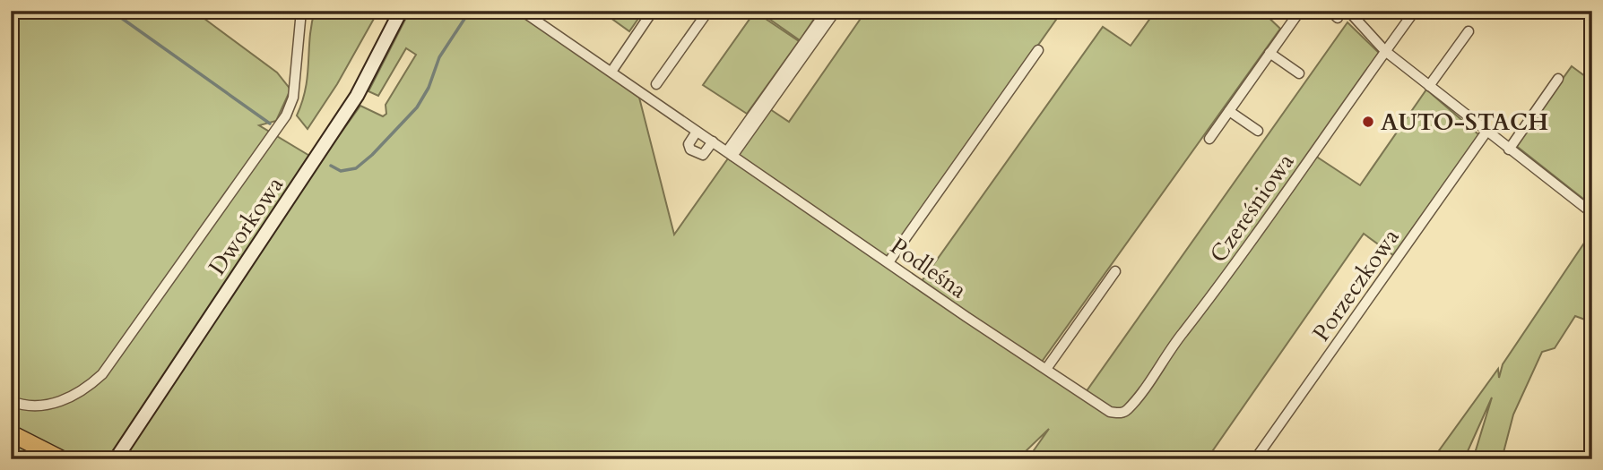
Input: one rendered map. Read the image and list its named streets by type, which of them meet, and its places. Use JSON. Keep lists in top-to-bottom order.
{
  "streets": {
    "street": [
      "Czereśniowa",
      "Dworkowa",
      "Podleśna",
      "Porzeczkowa"
    ]
  },
  "crossings": [
    ["Czereśniowa", "Podleśna"]
  ],
  "places": ["AUTO-STACH"]
}
